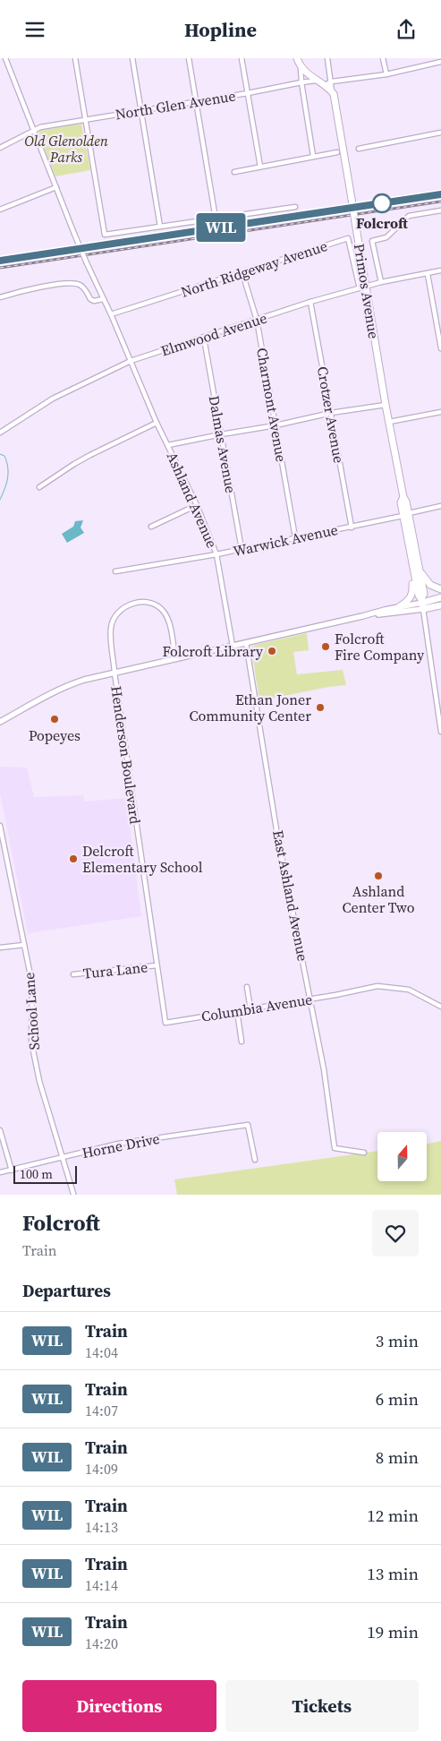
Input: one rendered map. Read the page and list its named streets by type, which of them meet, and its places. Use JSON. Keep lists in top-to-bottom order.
{
  "streets": {
    "main road": ["Primos Avenue"],
    "street": [
      "North Glen Avenue",
      "North Ridgeway Avenue",
      "Elmwood Avenue",
      "Charmont Avenue",
      "Crotzer Avenue",
      "Dalmas Avenue",
      "Ashland Avenue",
      "Warwick Avenue",
      "Henderson Boulevard",
      "East Ashland Avenue",
      "Tura Lane",
      "Columbia Avenue",
      "School Lane",
      "Horne Drive"
    ]
  },
  "crossings": [
    ["North Ridgeway Avenue", "Primos Avenue"],
    ["North Ridgeway Avenue", "Elmwood Avenue"],
    ["North Ridgeway Avenue", "Charmont Avenue"],
    ["Primos Avenue", "Elmwood Avenue"],
    ["Primos Avenue", "Warwick Avenue"],
    ["Elmwood Avenue", "Charmont Avenue"],
    ["Elmwood Avenue", "Crotzer Avenue"],
    ["Elmwood Avenue", "Dalmas Avenue"],
    ["Elmwood Avenue", "Ashland Avenue"],
    ["Charmont Avenue", "Warwick Avenue"],
    ["Crotzer Avenue", "Warwick Avenue"],
    ["Dalmas Avenue", "Warwick Avenue"],
    ["Ashland Avenue", "Warwick Avenue"],
    ["Henderson Boulevard", "Tura Lane"],
    ["Henderson Boulevard", "Columbia Avenue"],
    ["East Ashland Avenue", "Columbia Avenue"],
    ["School Lane", "Horne Drive"]
  ],
  "parks": ["Old Glenolden Parks"],
  "places": [
    "Folcroft",
    "Folcroft Fire Company",
    "Folcroft Library",
    "Ethan Joner Community Center",
    "Popeyes",
    "Delcroft Elementary School",
    "Ashland Center Two"
  ],
  "scale_bar": "100 m",
  "north": "top",
  "page": {
    "header": "Hopline",
    "on_map": "WIL",
    "scale": "100 m",
    "heading": [
      ["Folcroft", "Train"],
      "Departures"
    ],
    "list": [
      {
        "mark": "WIL",
        "name": "Train",
        "note": "14:04",
        "value": "3 min"
      },
      {
        "mark": "WIL",
        "name": "Train",
        "note": "14:07",
        "value": "6 min"
      },
      {
        "mark": "WIL",
        "name": "Train",
        "note": "14:09",
        "value": "8 min"
      },
      {
        "mark": "WIL",
        "name": "Train",
        "note": "14:13",
        "value": "12 min"
      },
      {
        "mark": "WIL",
        "name": "Train",
        "note": "14:14",
        "value": "13 min"
      },
      {
        "mark": "WIL",
        "name": "Train",
        "note": "14:20",
        "value": "19 min"
      }
    ],
    "buttons": ["Directions", "Tickets"]
  }
}
